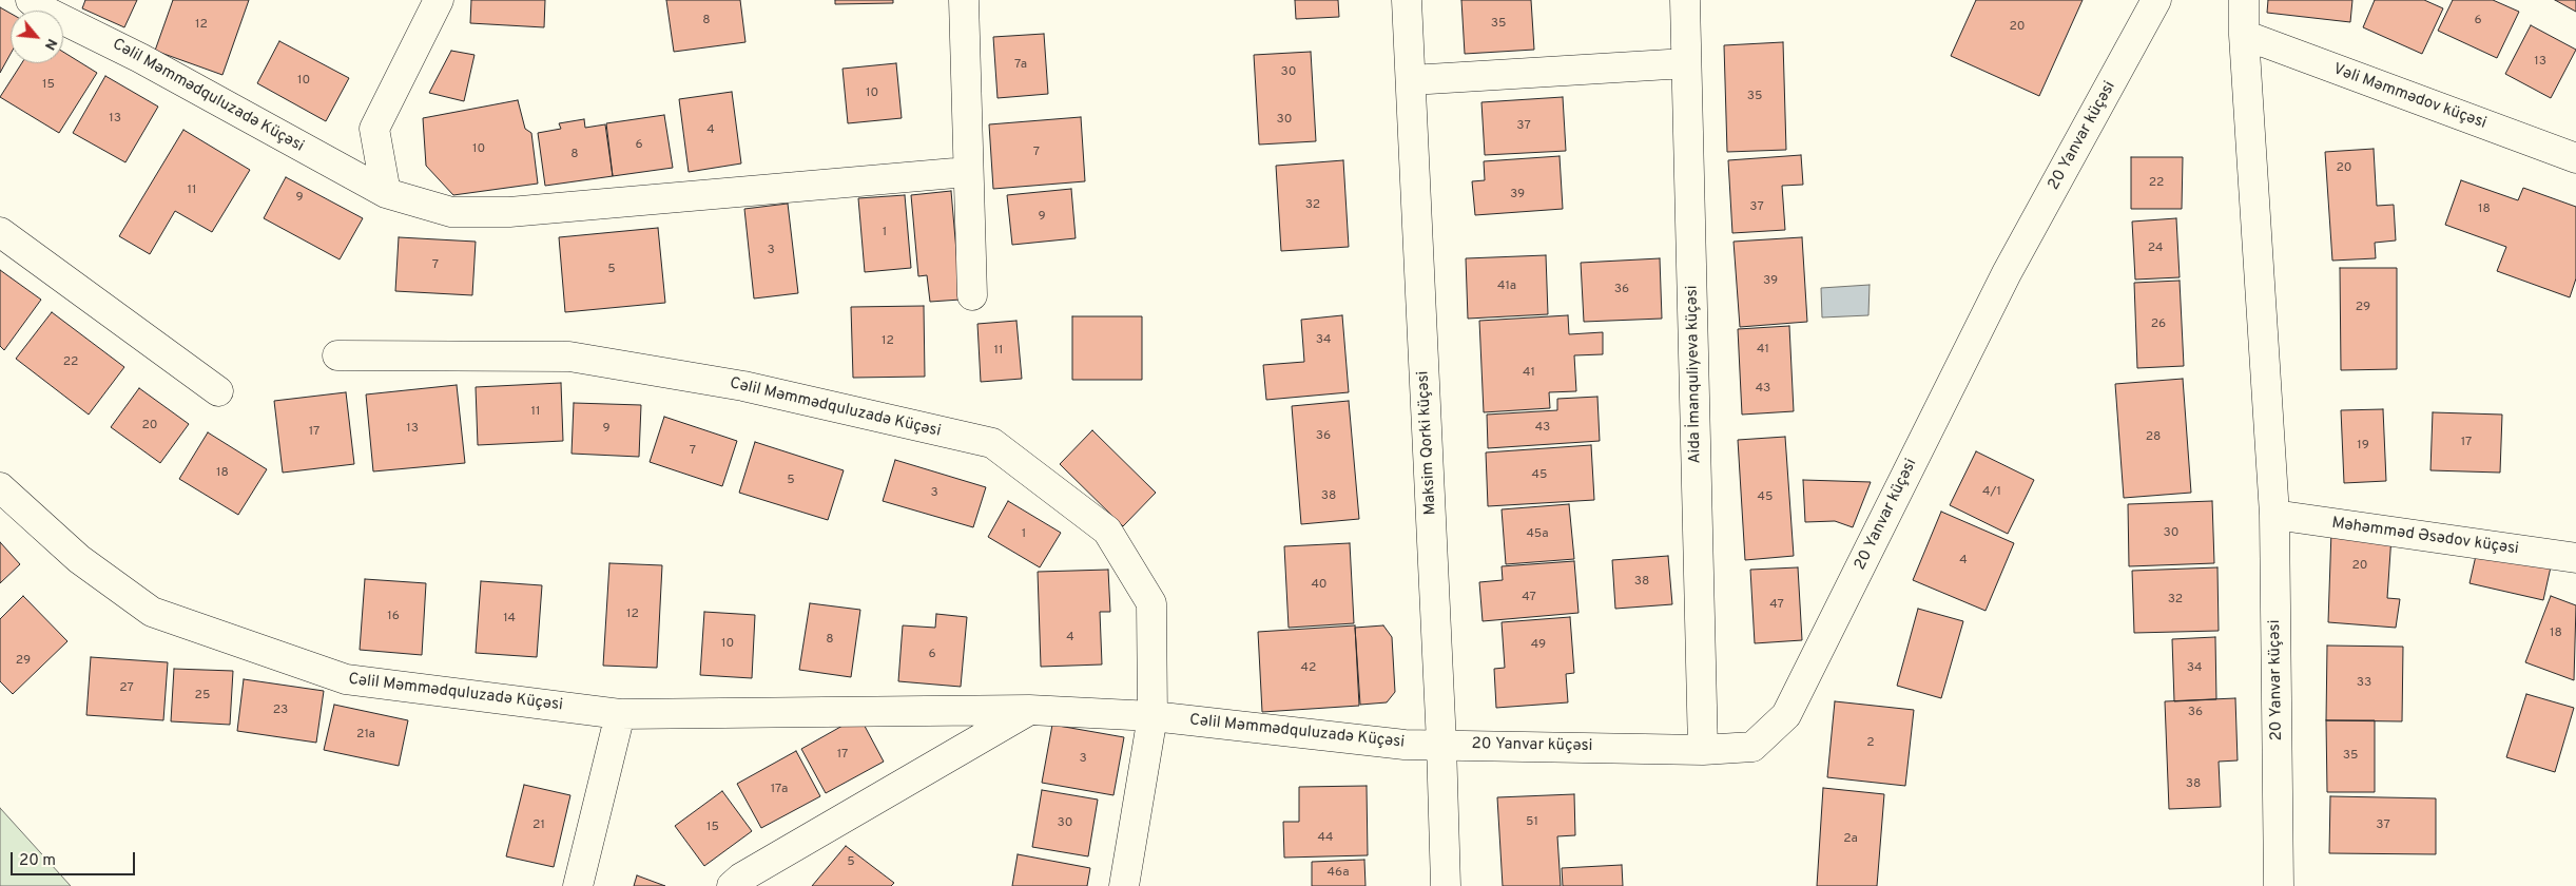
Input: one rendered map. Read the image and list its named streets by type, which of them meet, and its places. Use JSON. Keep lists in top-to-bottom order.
{
  "streets": {
    "street": [
      "Cəlil Məmmədquluzadə Küçəsi",
      "Vəli Məmmədov küçəsi",
      "20 Yanvar küçəsi",
      "Aida İmanquliyeva küçəsi",
      "Maksim Qorki küçəsi",
      "Məhəmməd Əsədov küçəsi"
    ]
  },
  "crossings": [
    ["Cəlil Məmmədquluzadə Küçəsi", "20 Yanvar küçəsi"],
    ["Cəlil Məmmədquluzadə Küçəsi", "Maksim Qorki küçəsi"],
    ["Vəli Məmmədov küçəsi", "20 Yanvar küçəsi"],
    ["20 Yanvar küçəsi", "Aida İmanquliyeva küçəsi"],
    ["20 Yanvar küçəsi", "Maksim Qorki küçəsi"],
    ["20 Yanvar küçəsi", "Məhəmməd Əsədov küçəsi"]
  ],
  "house_numbers": [
    "8",
    "6",
    "35",
    "12",
    "20",
    "13",
    "7a",
    "30",
    "10",
    "15",
    "10",
    "35",
    "13",
    "30",
    "37",
    "4",
    "6",
    "10",
    "7",
    "8",
    "20",
    "22",
    "11",
    "39",
    "9",
    "32",
    "37",
    "18",
    "9",
    "1",
    "24",
    "3",
    "7",
    "5",
    "39",
    "41a",
    "36",
    "29",
    "26",
    "34",
    "12",
    "41",
    "11",
    "22",
    "41",
    "43",
    "11",
    "20",
    "43",
    "13",
    "9",
    "17",
    "36",
    "28",
    "17",
    "19",
    "7",
    "18",
    "45",
    "5",
    "4/1",
    "3",
    "38",
    "45",
    "30",
    "1",
    "45a",
    "4",
    "20",
    "38",
    "40",
    "47",
    "32",
    "47",
    "12",
    "16",
    "14",
    "18",
    "4",
    "8",
    "10",
    "49",
    "6",
    "29",
    "42",
    "34",
    "33",
    "27",
    "25",
    "23",
    "36",
    "21a",
    "2",
    "17",
    "35",
    "3",
    "38",
    "17a",
    "51",
    "30",
    "21",
    "37",
    "15",
    "44",
    "2a",
    "5",
    "46a"
  ],
  "scale_bar": "20 m",
  "north": "bottom right"
}
